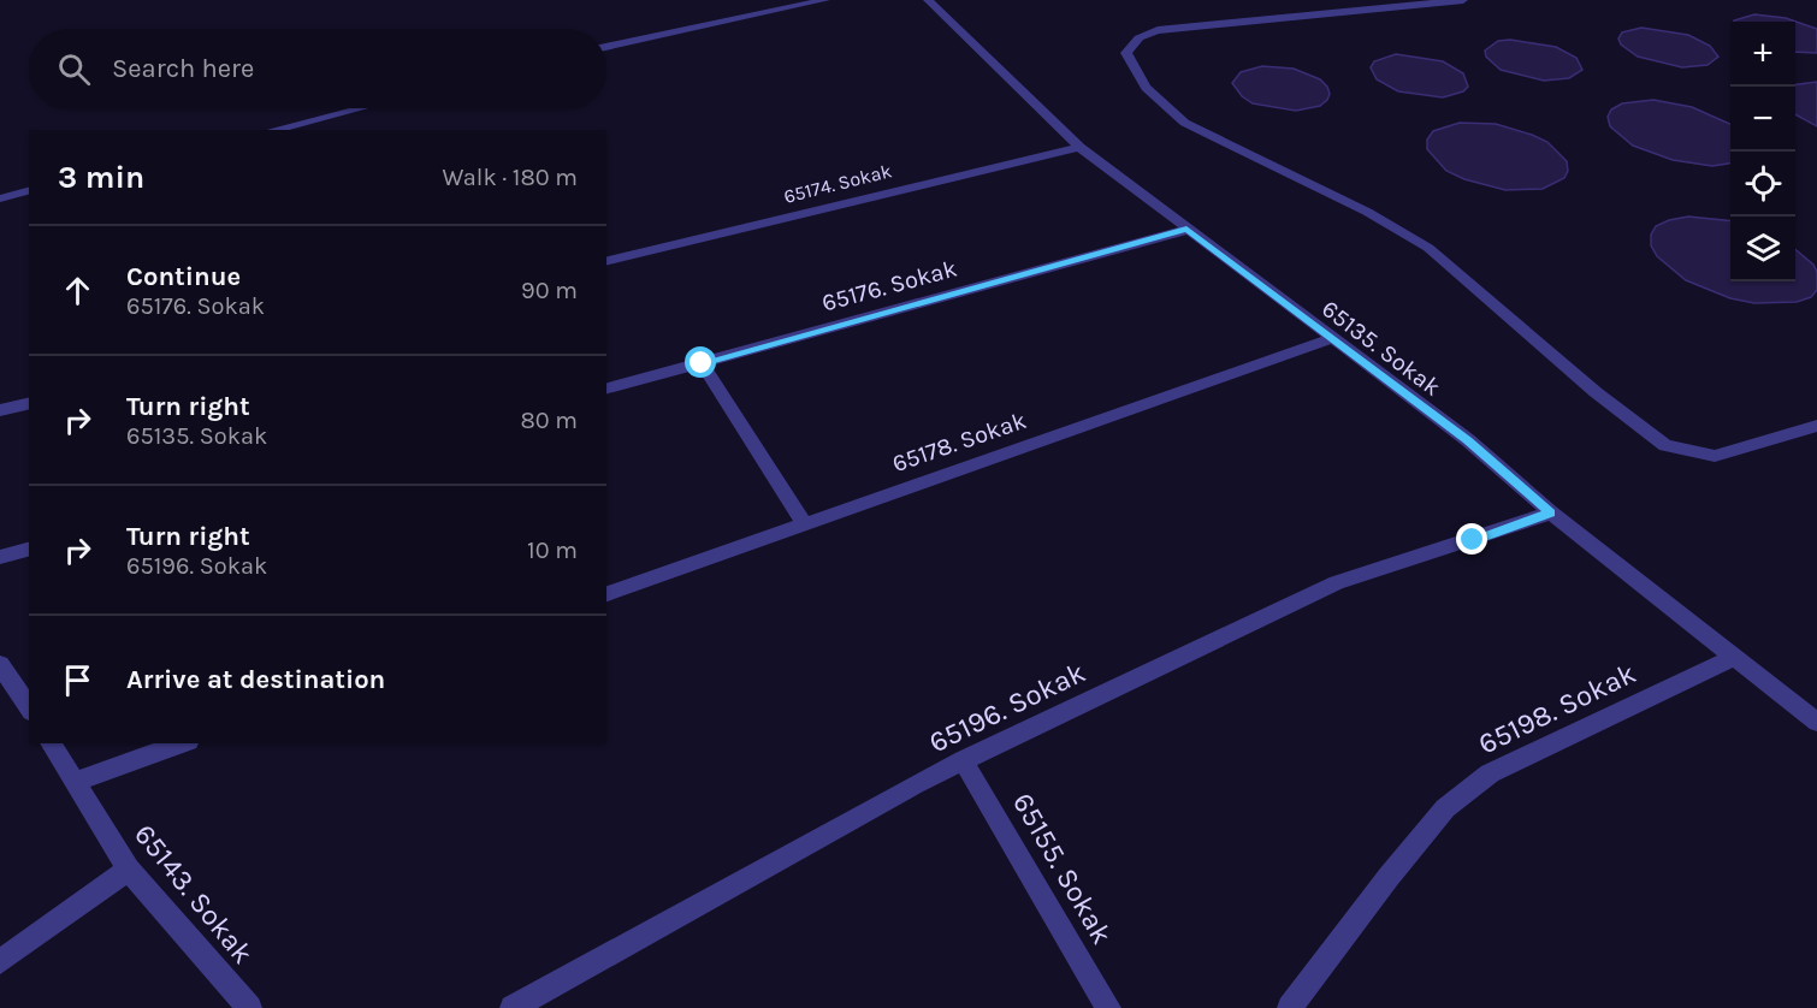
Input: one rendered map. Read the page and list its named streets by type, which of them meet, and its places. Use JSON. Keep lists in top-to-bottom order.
{
  "streets": {
    "street": [
      "65174. Sokak",
      "65176. Sokak",
      "65135. Sokak",
      "65178. Sokak",
      "65196. Sokak",
      "65198. Sokak",
      "65155. Sokak",
      "65143. Sokak"
    ]
  },
  "crossings": [
    ["65174. Sokak", "65135. Sokak"],
    ["65176. Sokak", "65135. Sokak"],
    ["65135. Sokak", "65178. Sokak"],
    ["65135. Sokak", "65196. Sokak"],
    ["65135. Sokak", "65198. Sokak"],
    ["65196. Sokak", "65155. Sokak"]
  ],
  "page": {
    "map_buttons": ["+", "−"],
    "search": "Search here",
    "heading": ["3 min", "Walk · 180 m"],
    "list": [
      ["Continue", "65176. Sokak", "90 m"],
      ["Turn right", "65135. Sokak", "80 m"],
      ["Turn right", "65196. Sokak", "10 m"],
      "Arrive at destination"
    ]
  }
}
